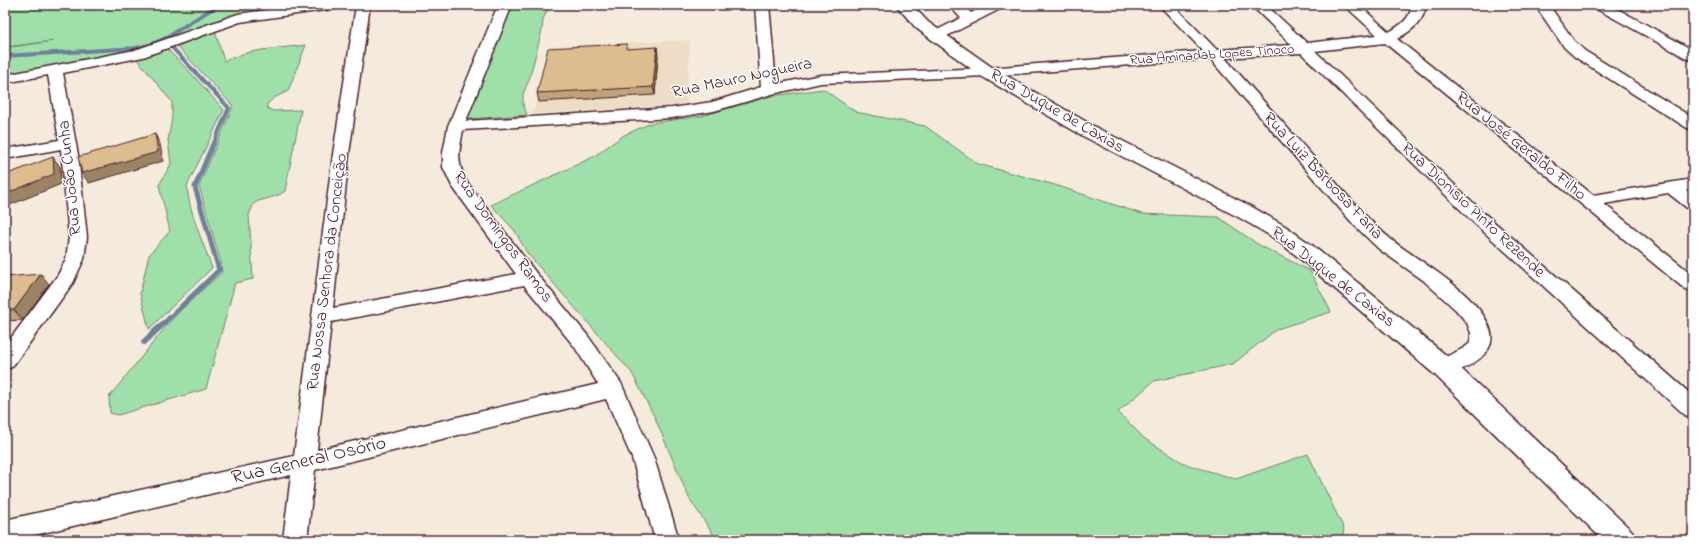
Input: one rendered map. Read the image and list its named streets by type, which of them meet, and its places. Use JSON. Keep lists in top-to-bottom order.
{
  "streets": {
    "street": [
      "Rua Aminadab Lopes Tinoco",
      "Rua Mauro Nogueira",
      "Rua Duque de Caxias",
      "Rua José Geraldo Filho",
      "Rua Luiz Barbosa Faria",
      "Rua João Cunha",
      "Rua Dionísio Pinto Rezende",
      "Rua Domingos Ramos",
      "Rua Nossa Senhora da Conceição",
      "Rua General Osório"
    ]
  },
  "crossings": [
    ["Rua Aminadab Lopes Tinoco", "Rua Mauro Nogueira"],
    ["Rua Aminadab Lopes Tinoco", "Rua Duque de Caxias"],
    ["Rua Aminadab Lopes Tinoco", "Rua José Geraldo Filho"],
    ["Rua Aminadab Lopes Tinoco", "Rua Luiz Barbosa Faria"],
    ["Rua Aminadab Lopes Tinoco", "Rua Dionísio Pinto Rezende"],
    ["Rua Mauro Nogueira", "Rua Duque de Caxias"],
    ["Rua Mauro Nogueira", "Rua Domingos Ramos"],
    ["Rua Duque de Caxias", "Rua Luiz Barbosa Faria"],
    ["Rua Domingos Ramos", "Rua General Osório"],
    ["Rua Nossa Senhora da Conceição", "Rua General Osório"]
  ]
}
